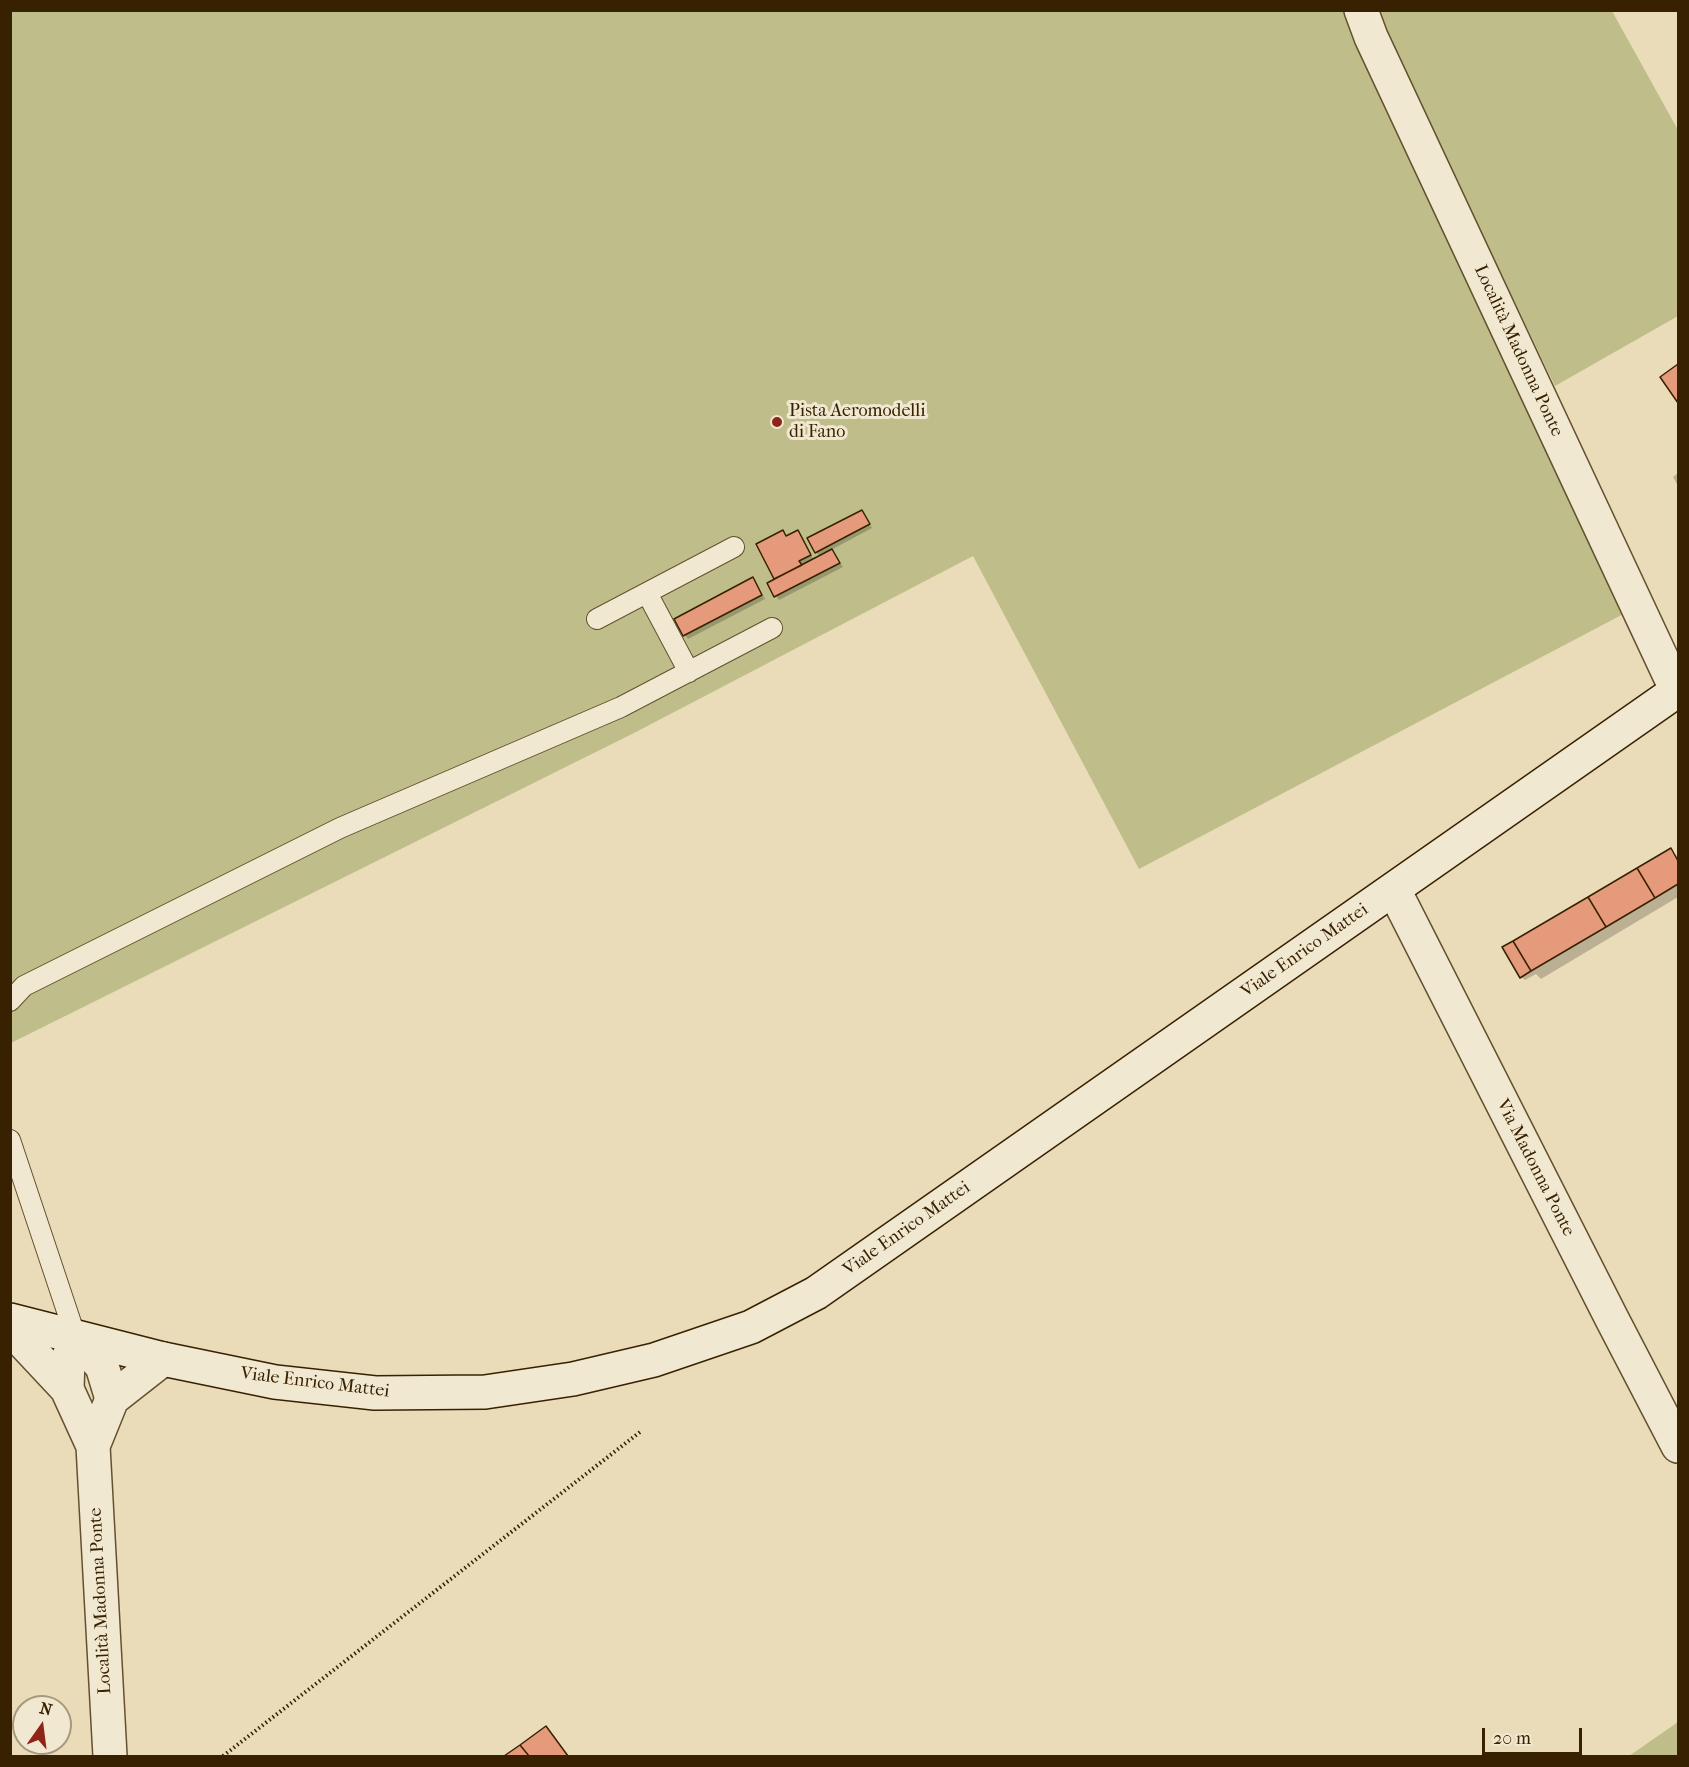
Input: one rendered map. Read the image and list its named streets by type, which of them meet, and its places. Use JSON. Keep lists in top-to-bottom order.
{
  "streets": {
    "street": ["Località Madonna Ponte", "Viale Enrico Mattei", "Via Madonna Ponte"]
  },
  "crossings": [
    ["Località Madonna Ponte", "Viale Enrico Mattei"],
    ["Viale Enrico Mattei", "Via Madonna Ponte"]
  ],
  "places": ["Pista Aeromodelli di Fano"],
  "scale_bar": "20 m",
  "north": "top"
}
